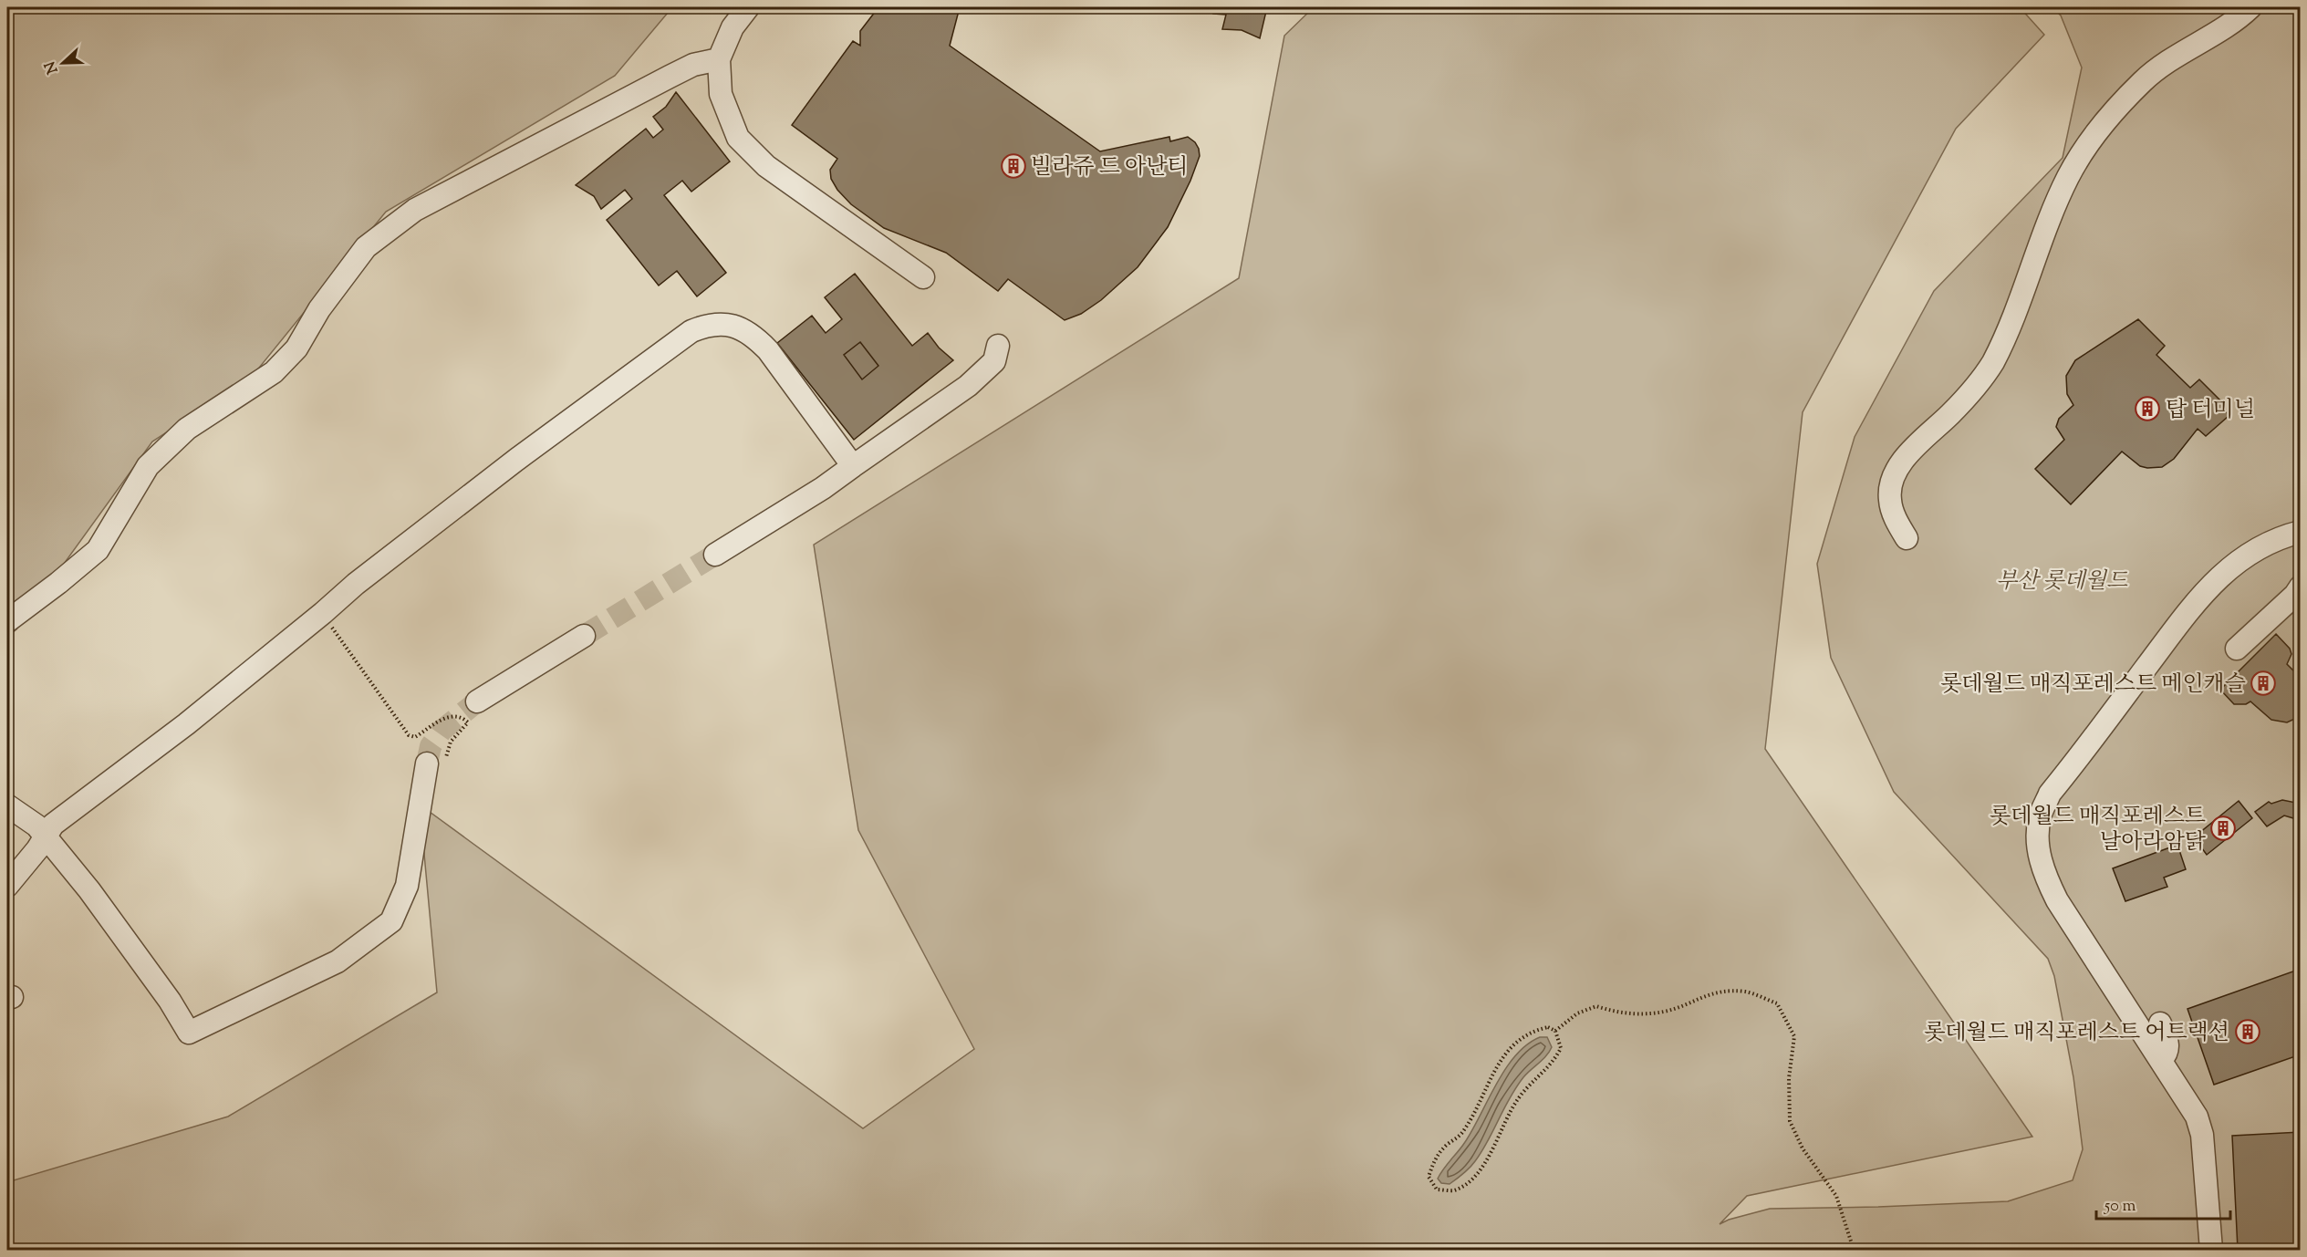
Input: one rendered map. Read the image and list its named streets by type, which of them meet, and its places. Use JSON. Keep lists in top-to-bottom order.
{
  "parks": ["부산 롯데월드"],
  "places": {
    "building": [
      "빌라쥬 드 아난티",
      "탑 터미널",
      "롯데월드 매직포레스트 메인캐슬",
      "롯데월드 매직포레스트 날아라암닭",
      "롯데월드 매직포레스트 어트랙션"
    ]
  },
  "scale_bar": "50 m",
  "north": "left"
}
